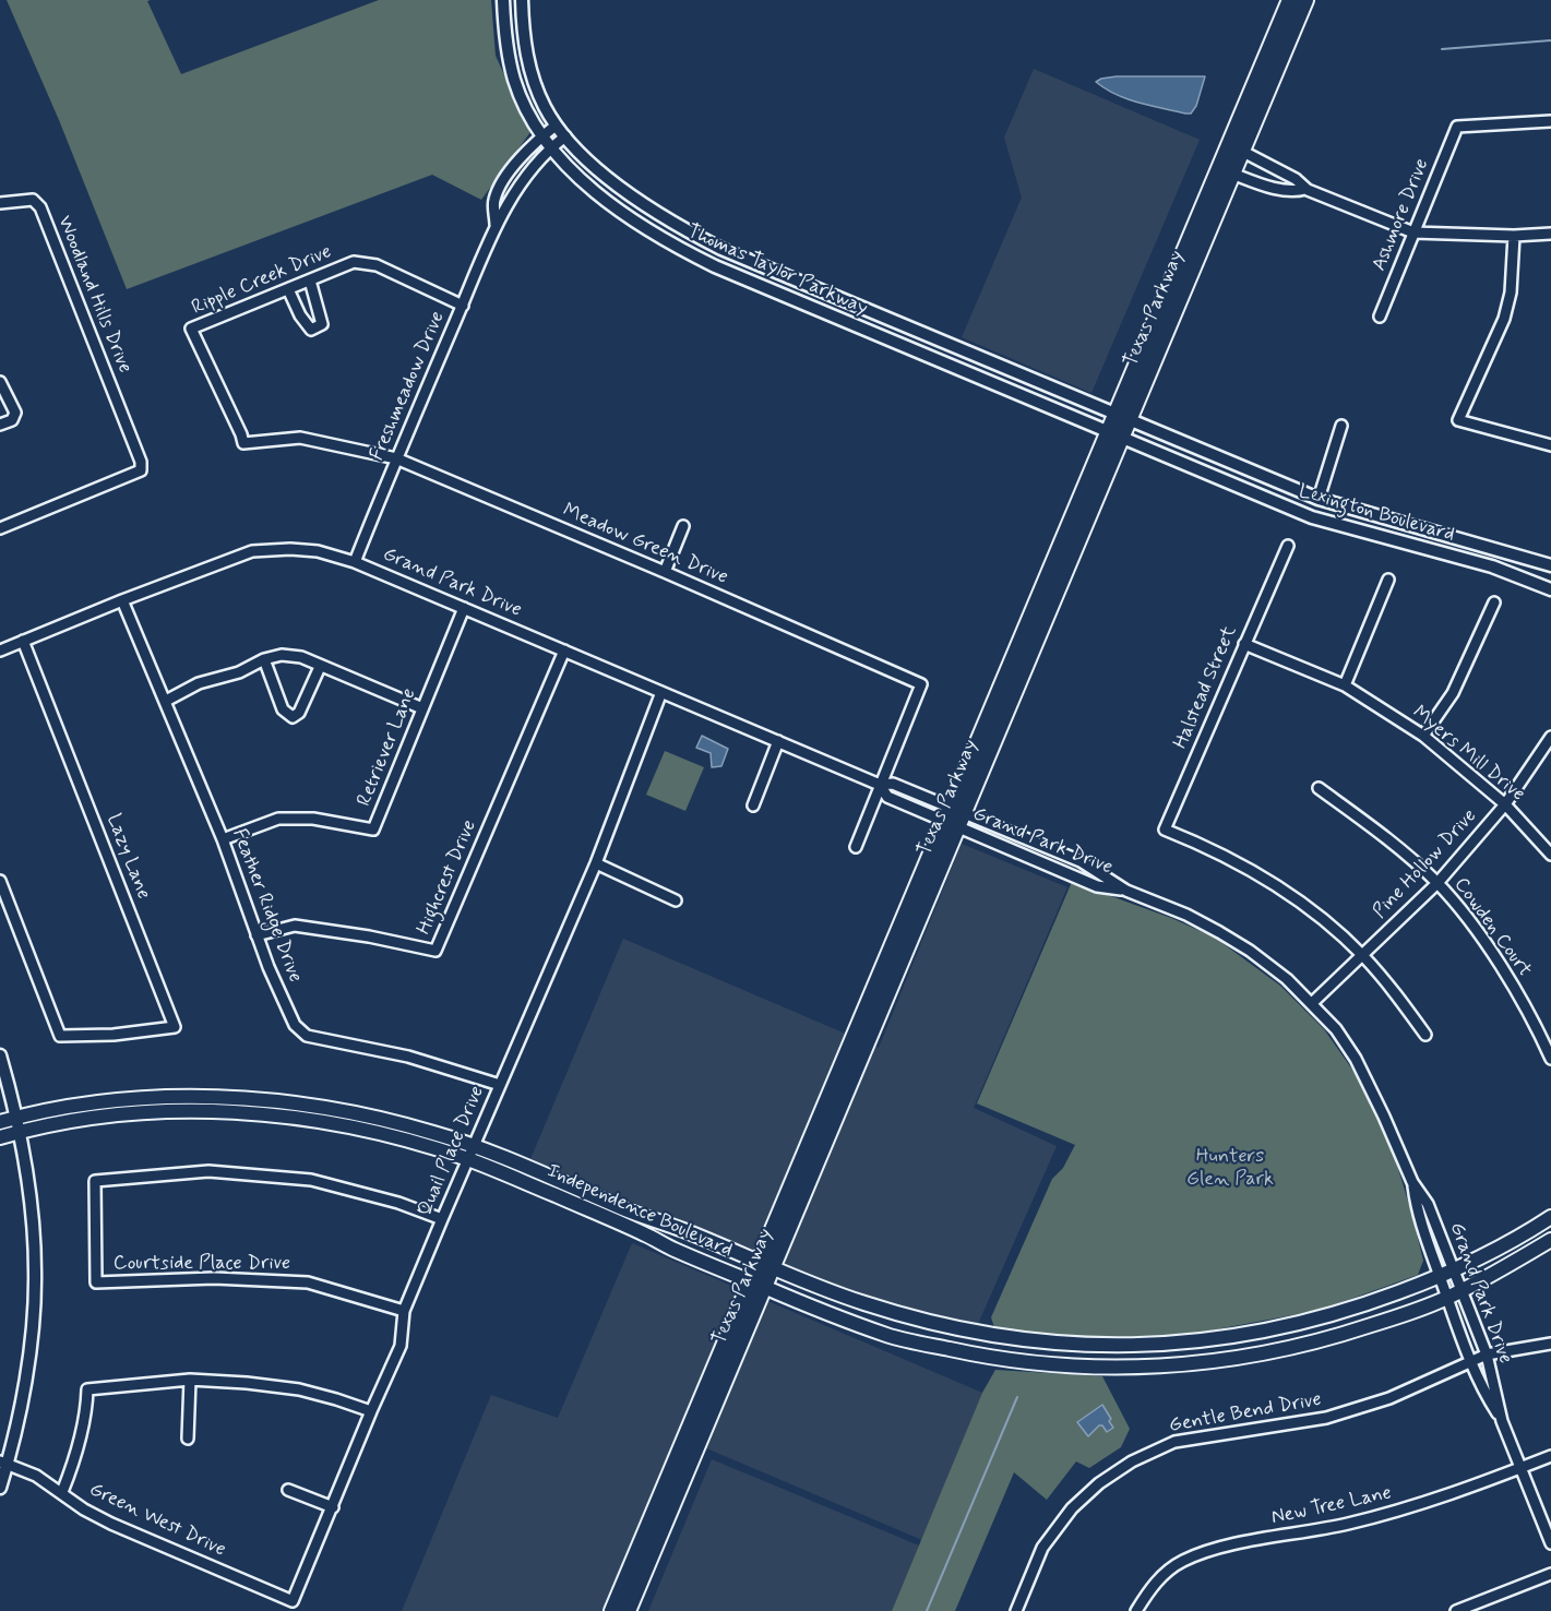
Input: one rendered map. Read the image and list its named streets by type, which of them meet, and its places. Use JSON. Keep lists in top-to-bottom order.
{
  "streets": {
    "main road": ["Texas Parkway", "Independence Boulevard"],
    "street": [
      "Ashmore Drive",
      "Thomas Taylor Parkway",
      "Ripple Creek Drive",
      "Woodland Hills Drive",
      "Freshmeadow Drive",
      "Lexington Boulevard",
      "Meadow Green Drive",
      "Grand Park Drive",
      "Halstead Street",
      "Retriever Lane",
      "Myers Mill Drive",
      "Lazy Lane",
      "Pine Hollow Drive",
      "Highcrest Drive",
      "Feather Ridge Drive",
      "Cowden Court",
      "Quail Place Drive",
      "Courtside Place Drive",
      "Gentle Bend Drive",
      "New Tree Lane",
      "Green West Drive"
    ]
  },
  "crossings": [
    ["Thomas Taylor Parkway", "Texas Parkway"],
    ["Thomas Taylor Parkway", "Freshmeadow Drive"],
    ["Thomas Taylor Parkway", "Lexington Boulevard"],
    ["Ripple Creek Drive", "Freshmeadow Drive"],
    ["Ripple Creek Drive", "Meadow Green Drive"],
    ["Texas Parkway", "Lexington Boulevard"],
    ["Texas Parkway", "Grand Park Drive"],
    ["Texas Parkway", "Independence Boulevard"],
    ["Freshmeadow Drive", "Meadow Green Drive"],
    ["Freshmeadow Drive", "Grand Park Drive"],
    ["Meadow Green Drive", "Grand Park Drive"],
    ["Grand Park Drive", "Retriever Lane"],
    ["Grand Park Drive", "Lazy Lane"],
    ["Grand Park Drive", "Pine Hollow Drive"],
    ["Grand Park Drive", "Highcrest Drive"],
    ["Grand Park Drive", "Feather Ridge Drive"],
    ["Grand Park Drive", "Quail Place Drive"],
    ["Grand Park Drive", "Independence Boulevard"],
    ["Grand Park Drive", "Gentle Bend Drive"],
    ["Grand Park Drive", "New Tree Lane"],
    ["Halstead Street", "Myers Mill Drive"],
    ["Halstead Street", "Pine Hollow Drive"],
    ["Retriever Lane", "Feather Ridge Drive"],
    ["Myers Mill Drive", "Pine Hollow Drive"],
    ["Pine Hollow Drive", "Cowden Court"],
    ["Highcrest Drive", "Feather Ridge Drive"],
    ["Feather Ridge Drive", "Quail Place Drive"],
    ["Quail Place Drive", "Independence Boulevard"],
    ["Quail Place Drive", "Courtside Place Drive"],
    ["Quail Place Drive", "Green West Drive"]
  ],
  "parks": ["Hunters Glen Park"]
}
